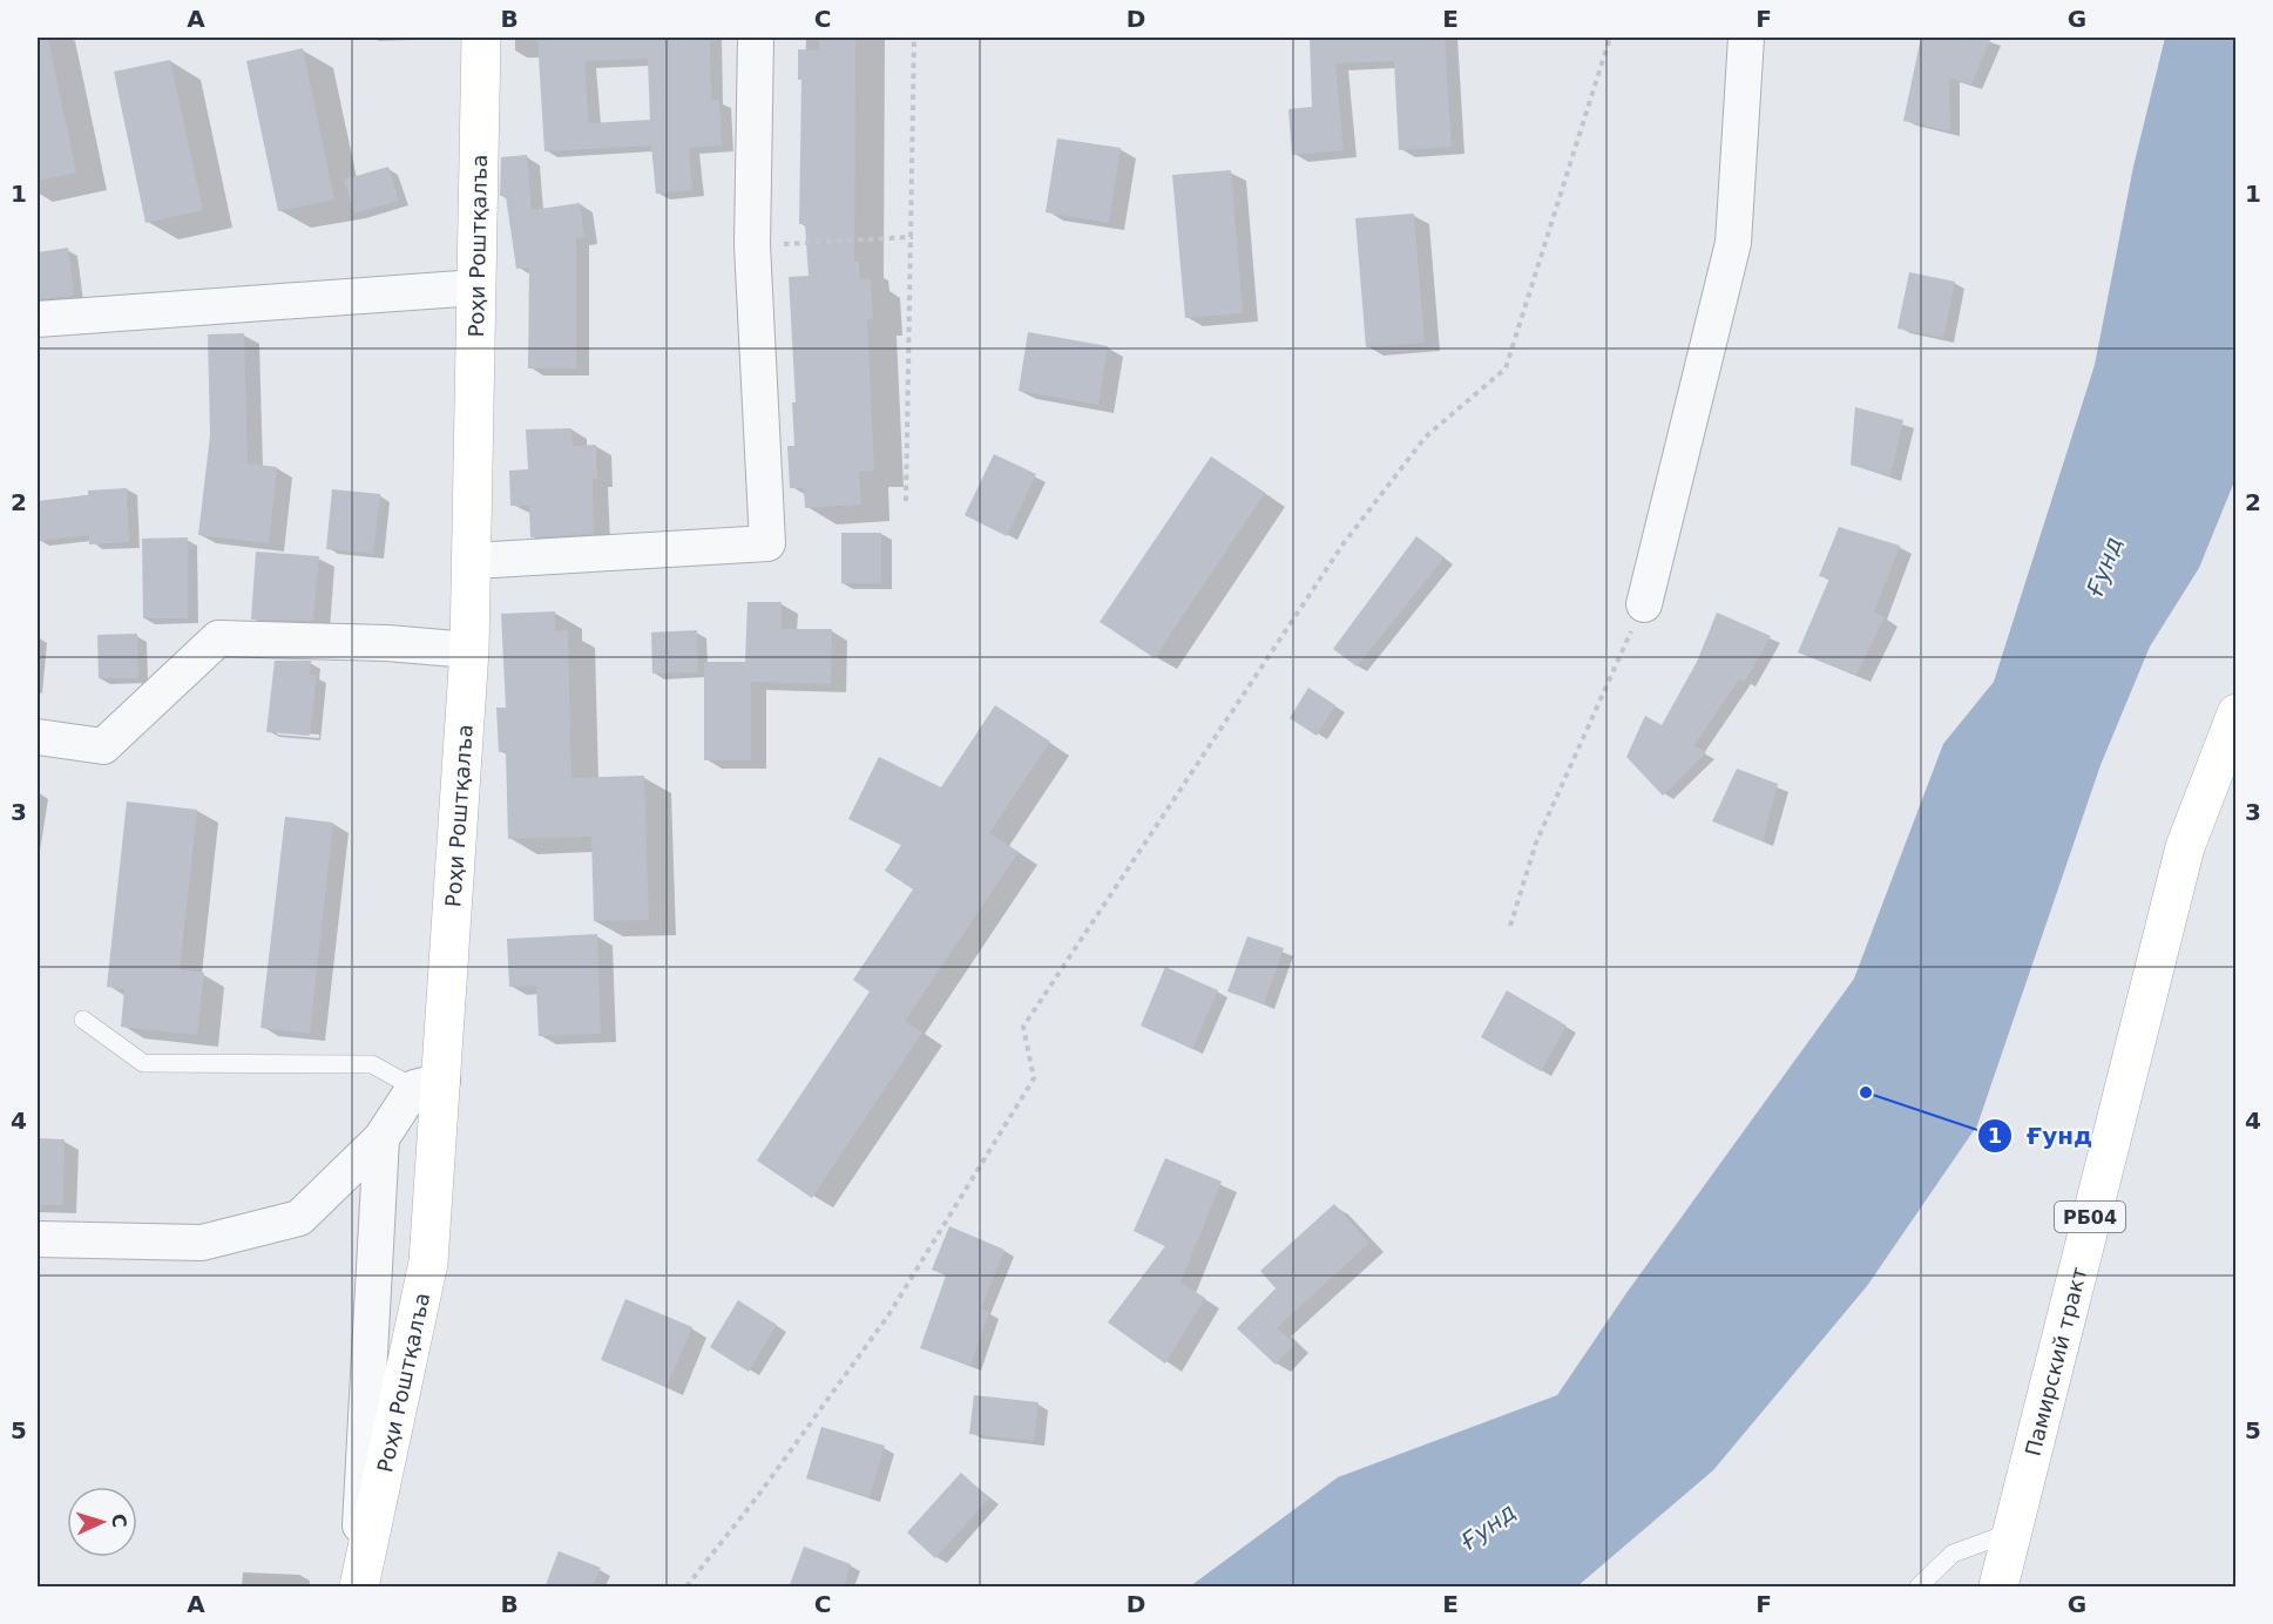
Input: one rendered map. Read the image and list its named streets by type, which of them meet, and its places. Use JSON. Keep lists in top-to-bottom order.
{
  "streets": {
    "main road": ["Роҳи Роштқалъа", "РБ04", "Памирский тракт"]
  },
  "water": ["Ғунд"],
  "places": ["Ғунд"],
  "north": "right",
  "grid": {
    "columns": [
      "A",
      "B",
      "C",
      "D",
      "E",
      "F",
      "G"
    ],
    "rows": [
      "1",
      "2",
      "3",
      "4",
      "5"
    ]
  }
}
